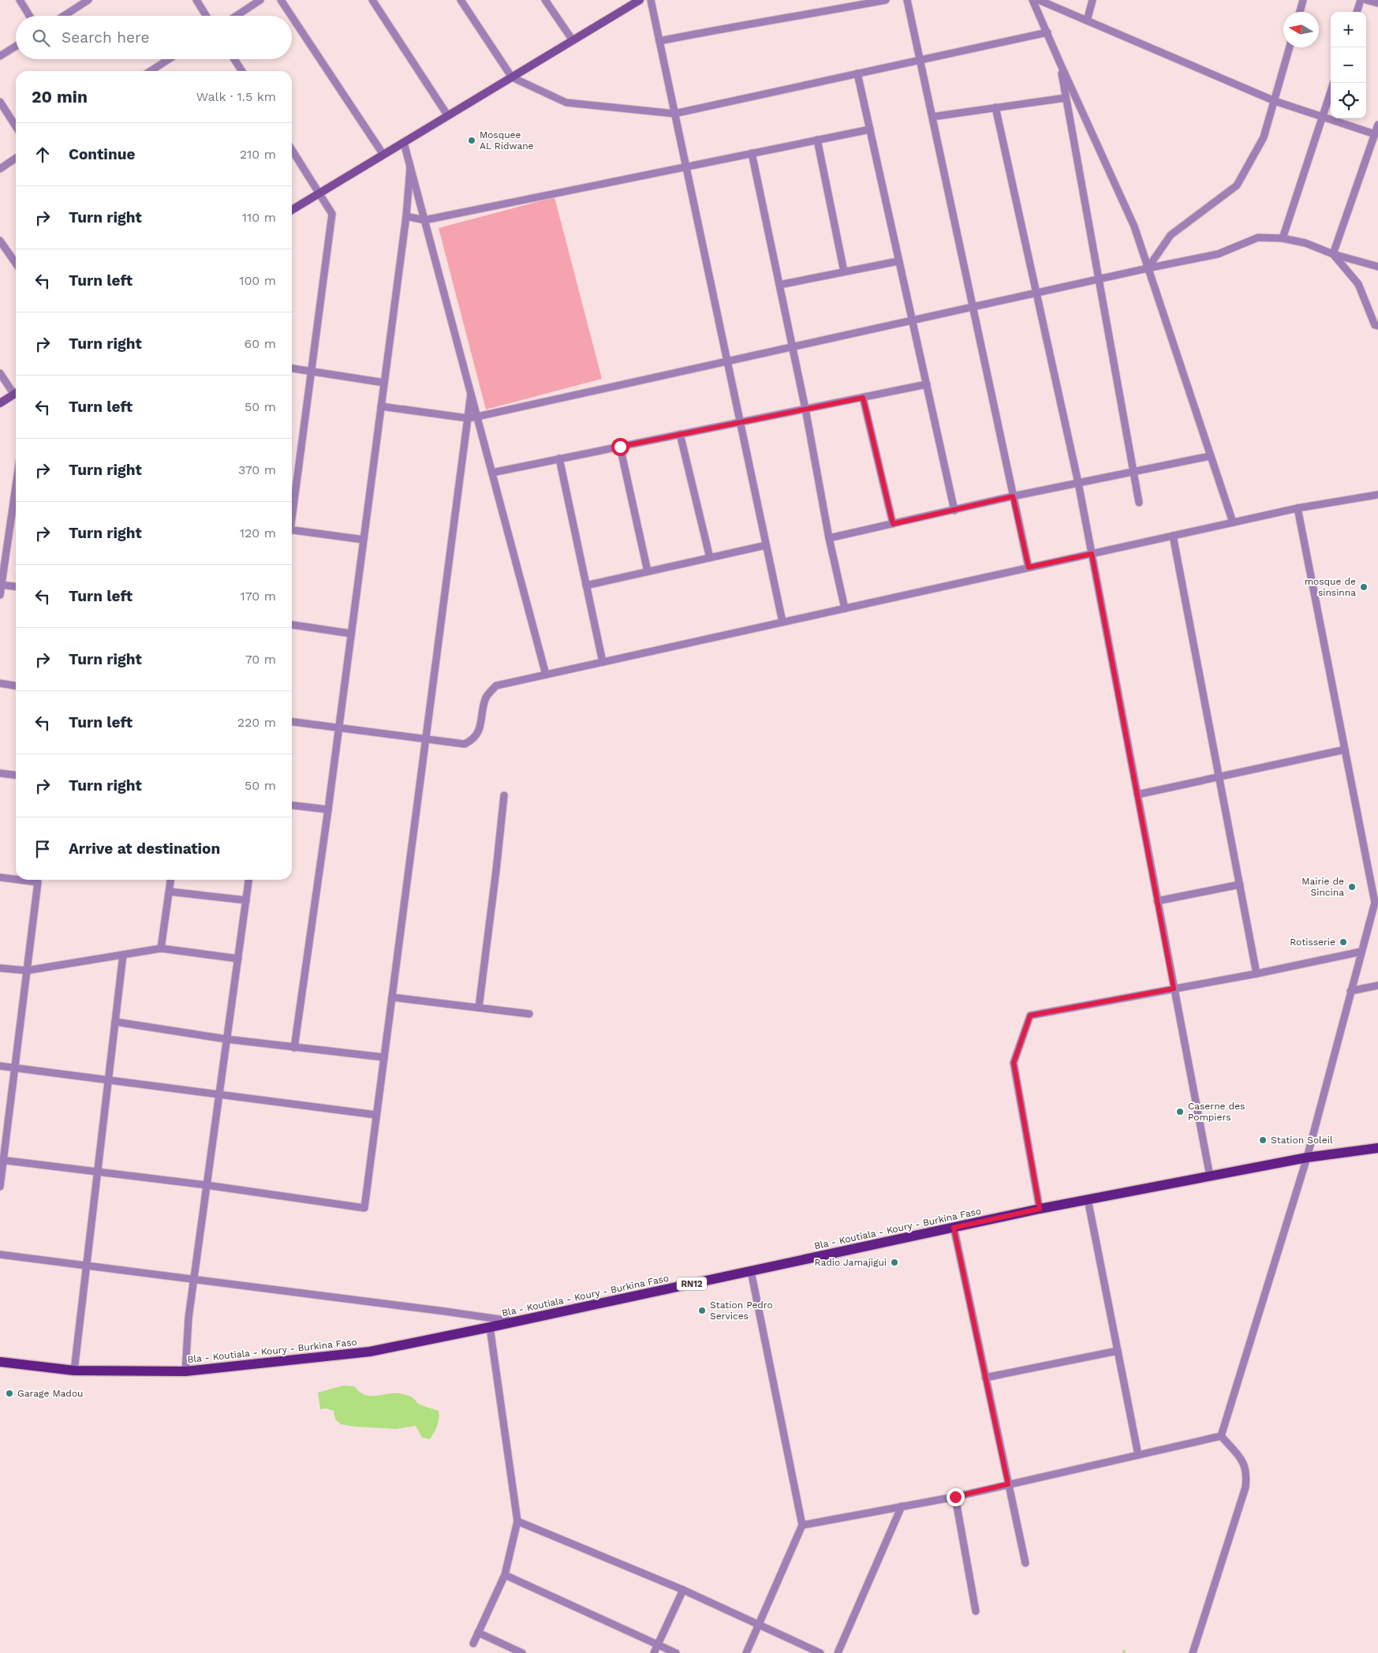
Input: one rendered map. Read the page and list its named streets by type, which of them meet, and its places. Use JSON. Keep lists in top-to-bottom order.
{
  "streets": {
    "main road": ["Bla - Koutiala - Koury - Burkina Faso", "RN12"]
  },
  "places": [
    "Mosquee AL Ridwane",
    "mosque de sinsinna",
    "Mairie de Sincina",
    "Rotisserie",
    "Caserne des Pompiers",
    "Station Soleil",
    "Radio Jamajigui",
    "Station Pedro Services",
    "Garage Madou"
  ],
  "north": "left",
  "page": {
    "map_buttons": ["+", "−"],
    "search": "Search here",
    "heading": ["20 min", "Walk · 1.5 km"],
    "list": [
      ["Continue", "210 m"],
      ["Turn right", "110 m"],
      ["Turn left", "100 m"],
      ["Turn right", "60 m"],
      ["Turn left", "50 m"],
      ["Turn right", "370 m"],
      ["Turn right", "120 m"],
      ["Turn left", "170 m"],
      ["Turn right", "70 m"],
      ["Turn left", "220 m"],
      ["Turn right", "50 m"],
      "Arrive at destination"
    ]
  }
}
